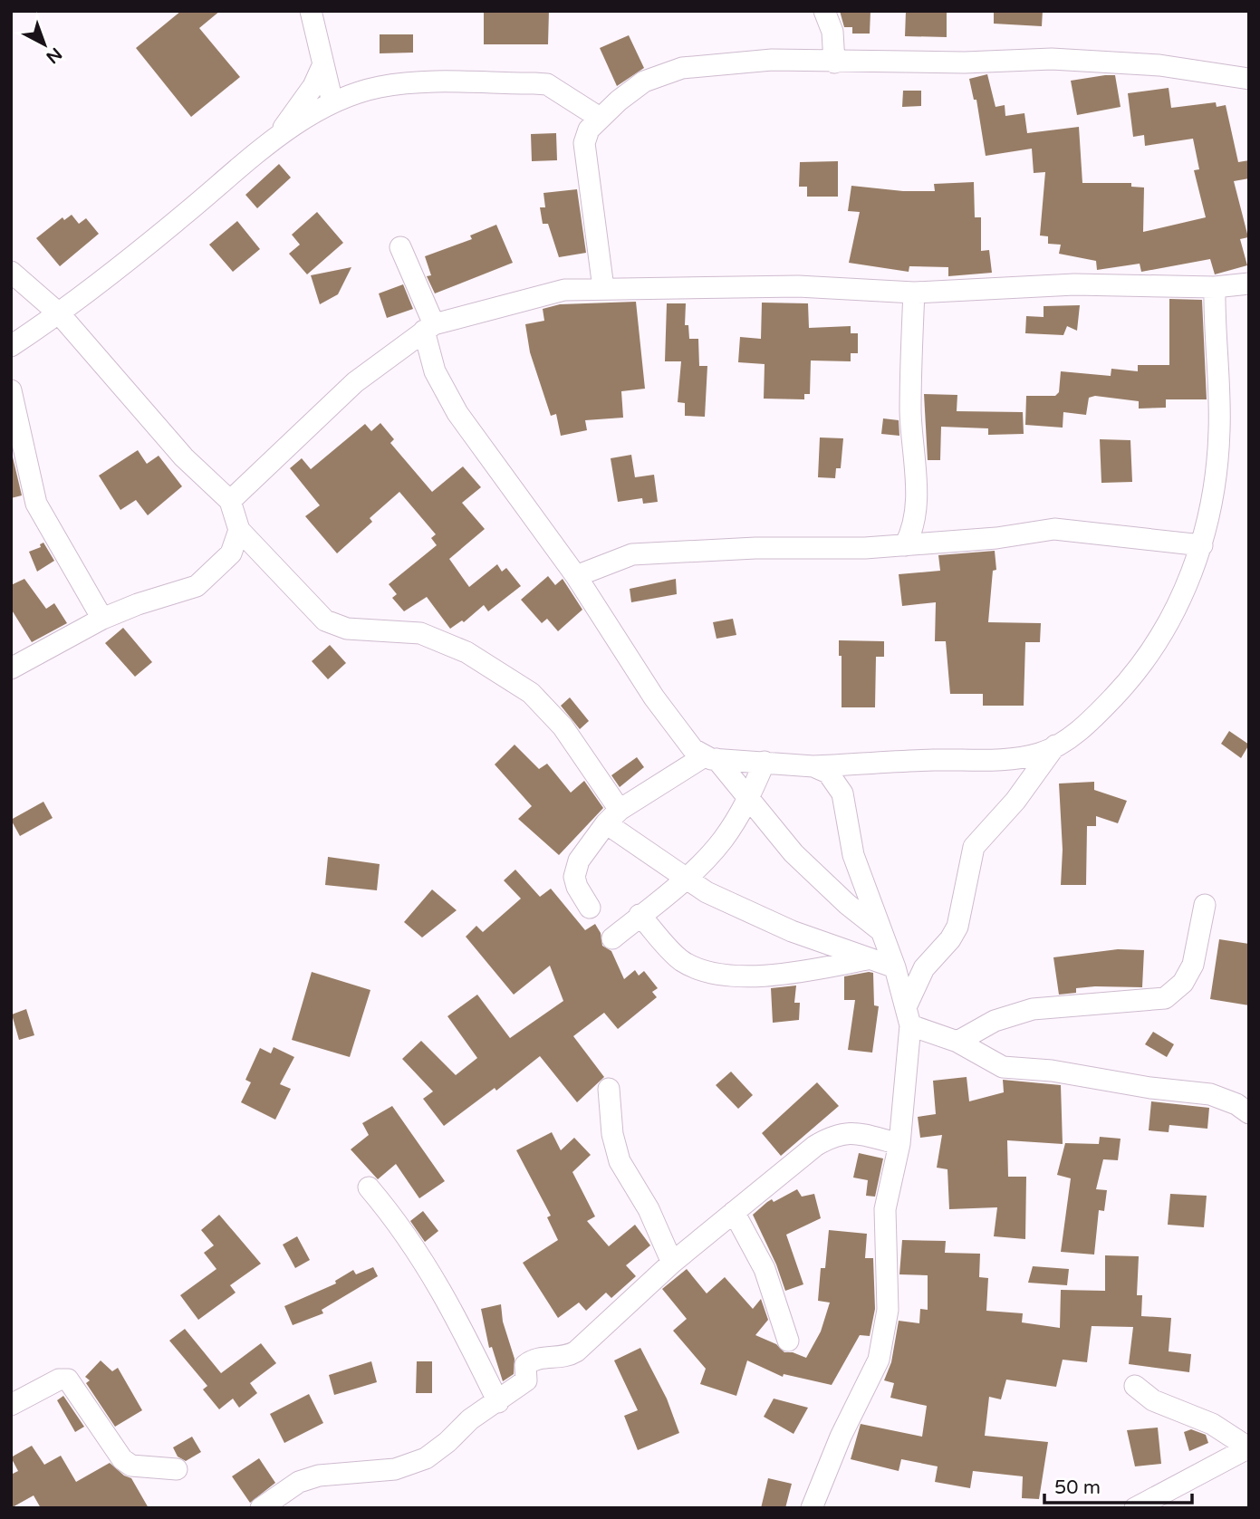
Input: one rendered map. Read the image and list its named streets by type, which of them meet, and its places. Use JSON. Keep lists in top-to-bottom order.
{
  "scale_bar": "50 m",
  "north": "bottom right"
}
